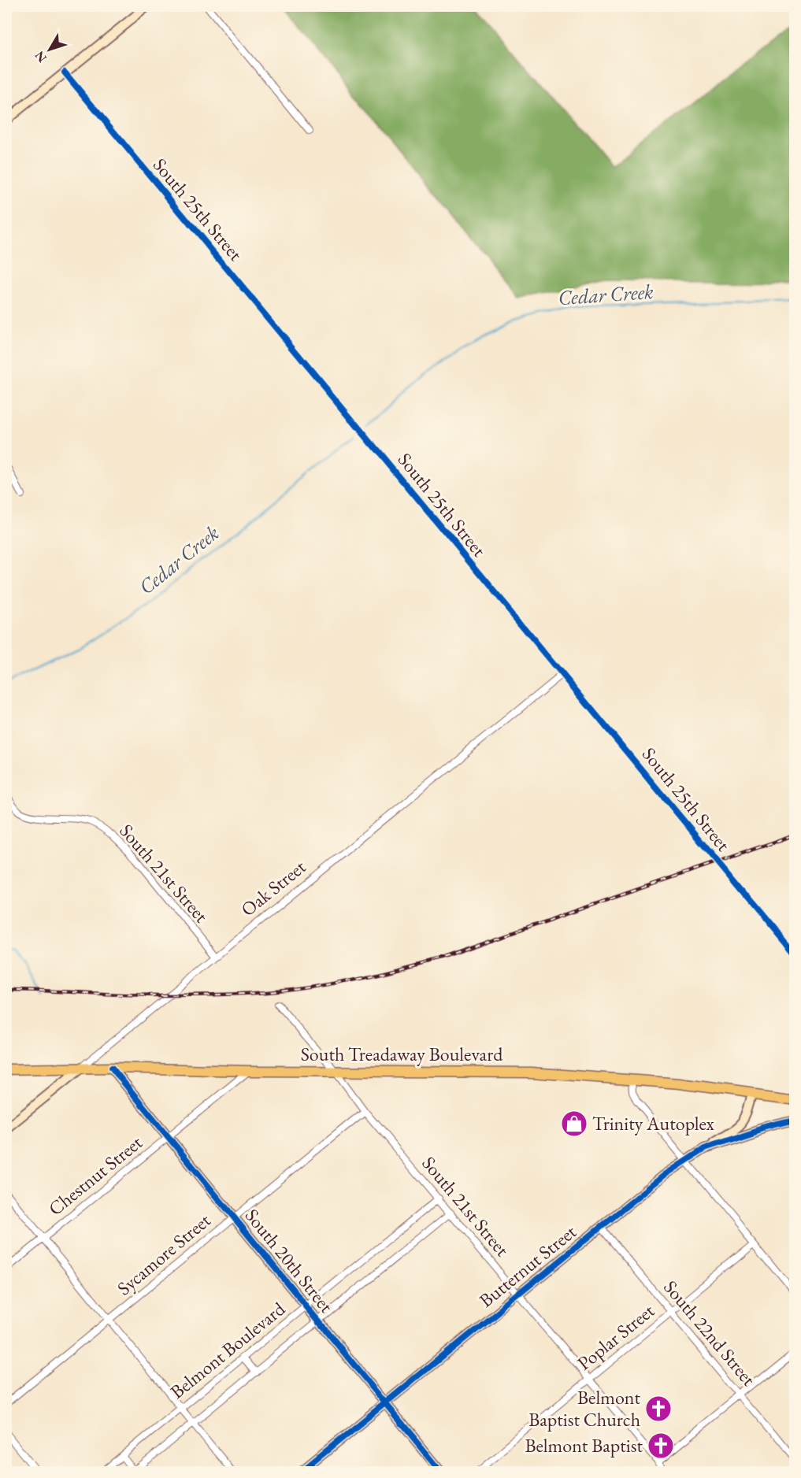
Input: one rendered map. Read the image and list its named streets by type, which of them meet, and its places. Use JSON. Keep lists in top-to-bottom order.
{
  "streets": {
    "main road": ["South Treadaway Boulevard"],
    "street": [
      "South 25th Street",
      "South 21st Street",
      "Oak Street",
      "Chestnut Street",
      "Sycamore Street",
      "South 20th Street",
      "Butternut Street",
      "South 22nd Street",
      "Poplar Street",
      "Belmont Boulevard"
    ]
  },
  "crossings": [
    ["South 25th Street", "Oak Street"],
    ["South 21st Street", "Oak Street"],
    ["South 21st Street", "South Treadaway Boulevard"],
    ["South 21st Street", "Sycamore Street"],
    ["South 21st Street", "Butternut Street"],
    ["South 21st Street", "Poplar Street"],
    ["South 21st Street", "Belmont Boulevard"],
    ["Oak Street", "South Treadaway Boulevard"],
    ["South Treadaway Boulevard", "Chestnut Street"],
    ["South Treadaway Boulevard", "South 20th Street"],
    ["Chestnut Street", "South 20th Street"],
    ["Sycamore Street", "South 20th Street"],
    ["South 20th Street", "Butternut Street"],
    ["South 20th Street", "Belmont Boulevard"],
    ["Butternut Street", "South 22nd Street"],
    ["South 22nd Street", "Poplar Street"]
  ],
  "water": ["Cedar Creek"],
  "places": {
    "shop": ["Trinity Autoplex"],
    "church": ["Belmont Baptist Church", "Belmont Baptist"]
  },
  "north": "bottom left"
}
